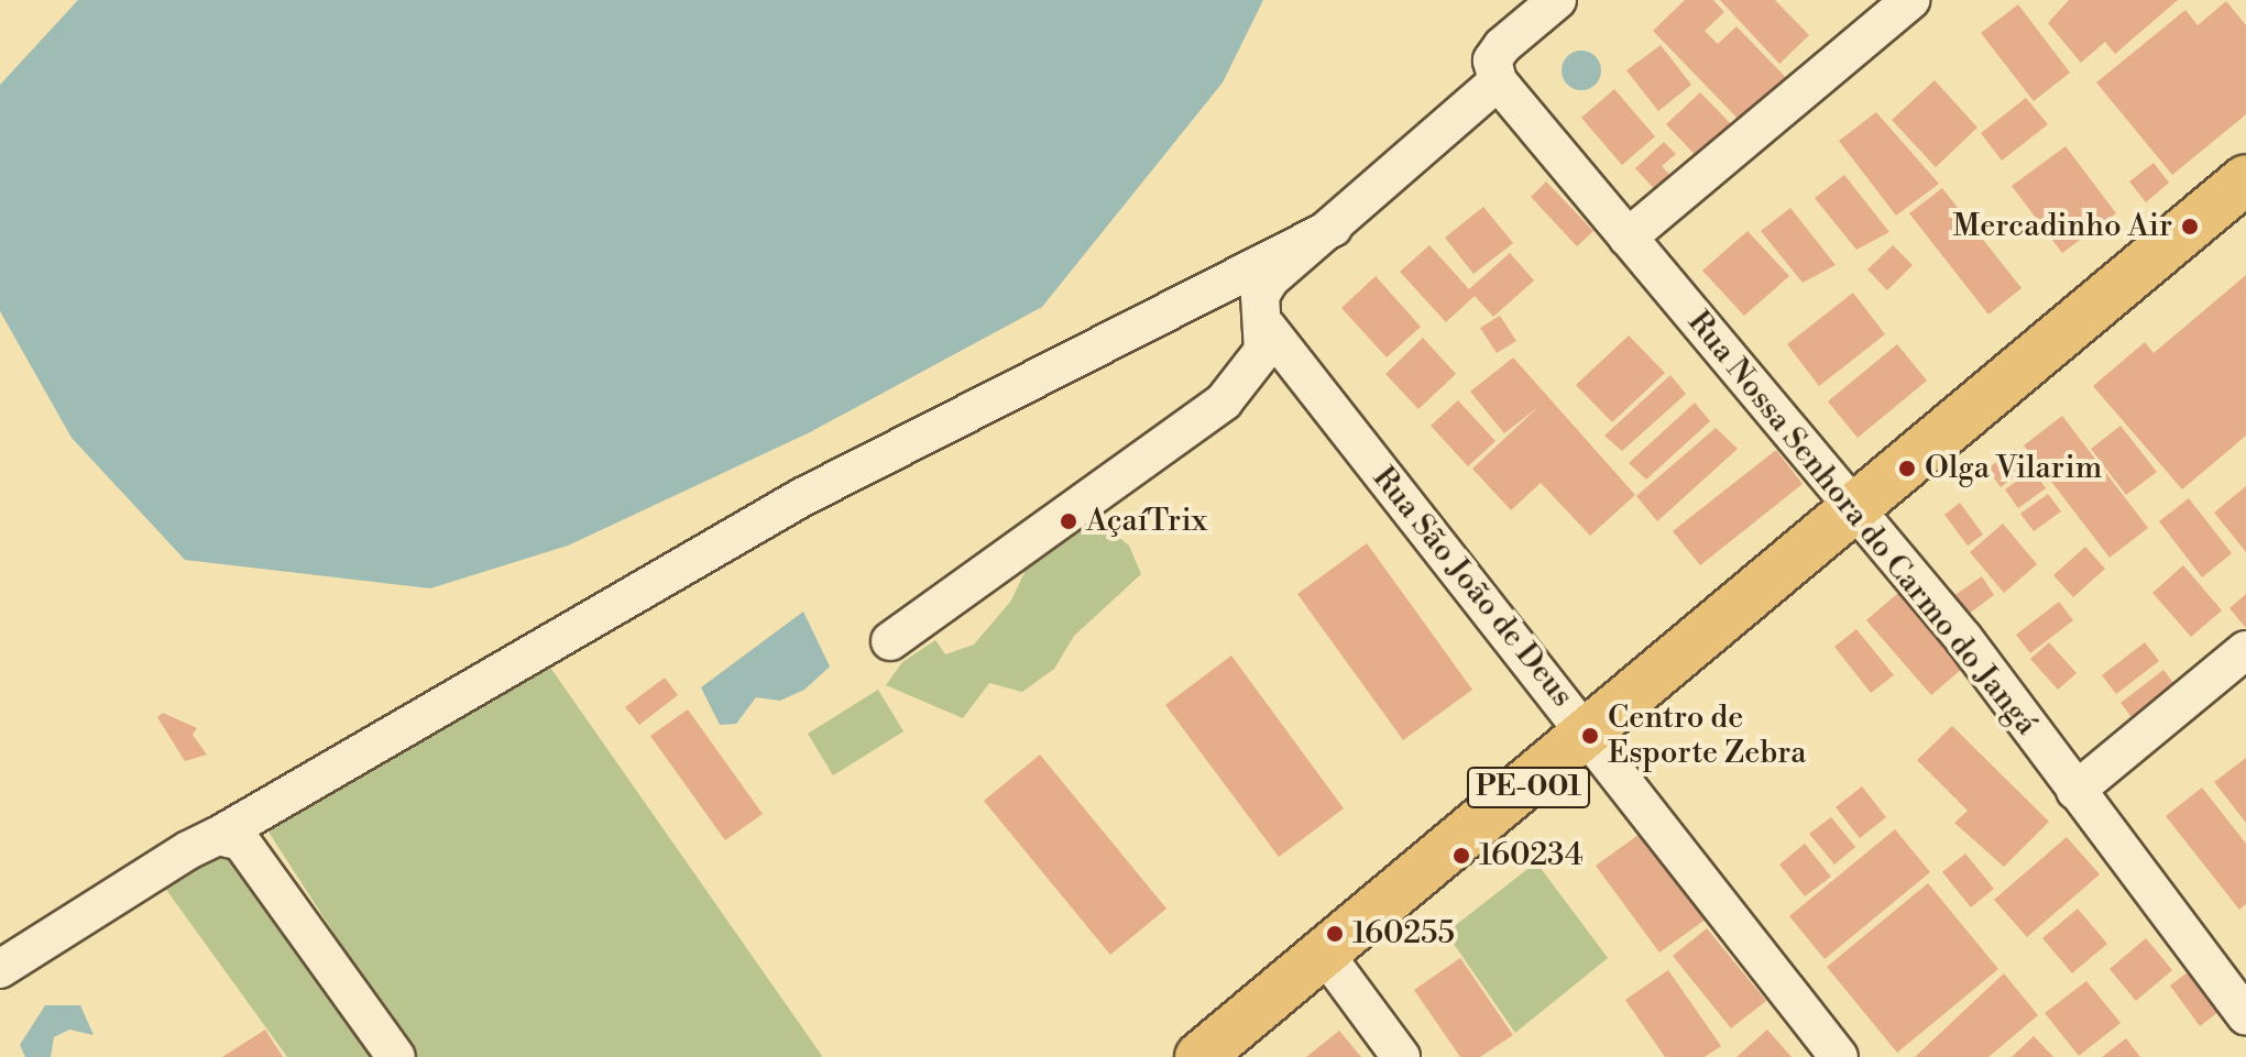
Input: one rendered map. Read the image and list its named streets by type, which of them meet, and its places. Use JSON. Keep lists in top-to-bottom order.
{
  "streets": {
    "main road": ["PE-001"],
    "street": ["Rua Nossa Senhora do Carmo do Jangá", "Rua São João de Deus"]
  },
  "crossings": [
    ["Rua Nossa Senhora do Carmo do Jangá", "PE-001"],
    ["Rua São João de Deus", "PE-001"]
  ],
  "places": [
    "Mercadinho Air",
    "Olga Vilarim",
    "AçaíTrix",
    "Centro de Esporte Zebra",
    "160234",
    "160255"
  ]
}
